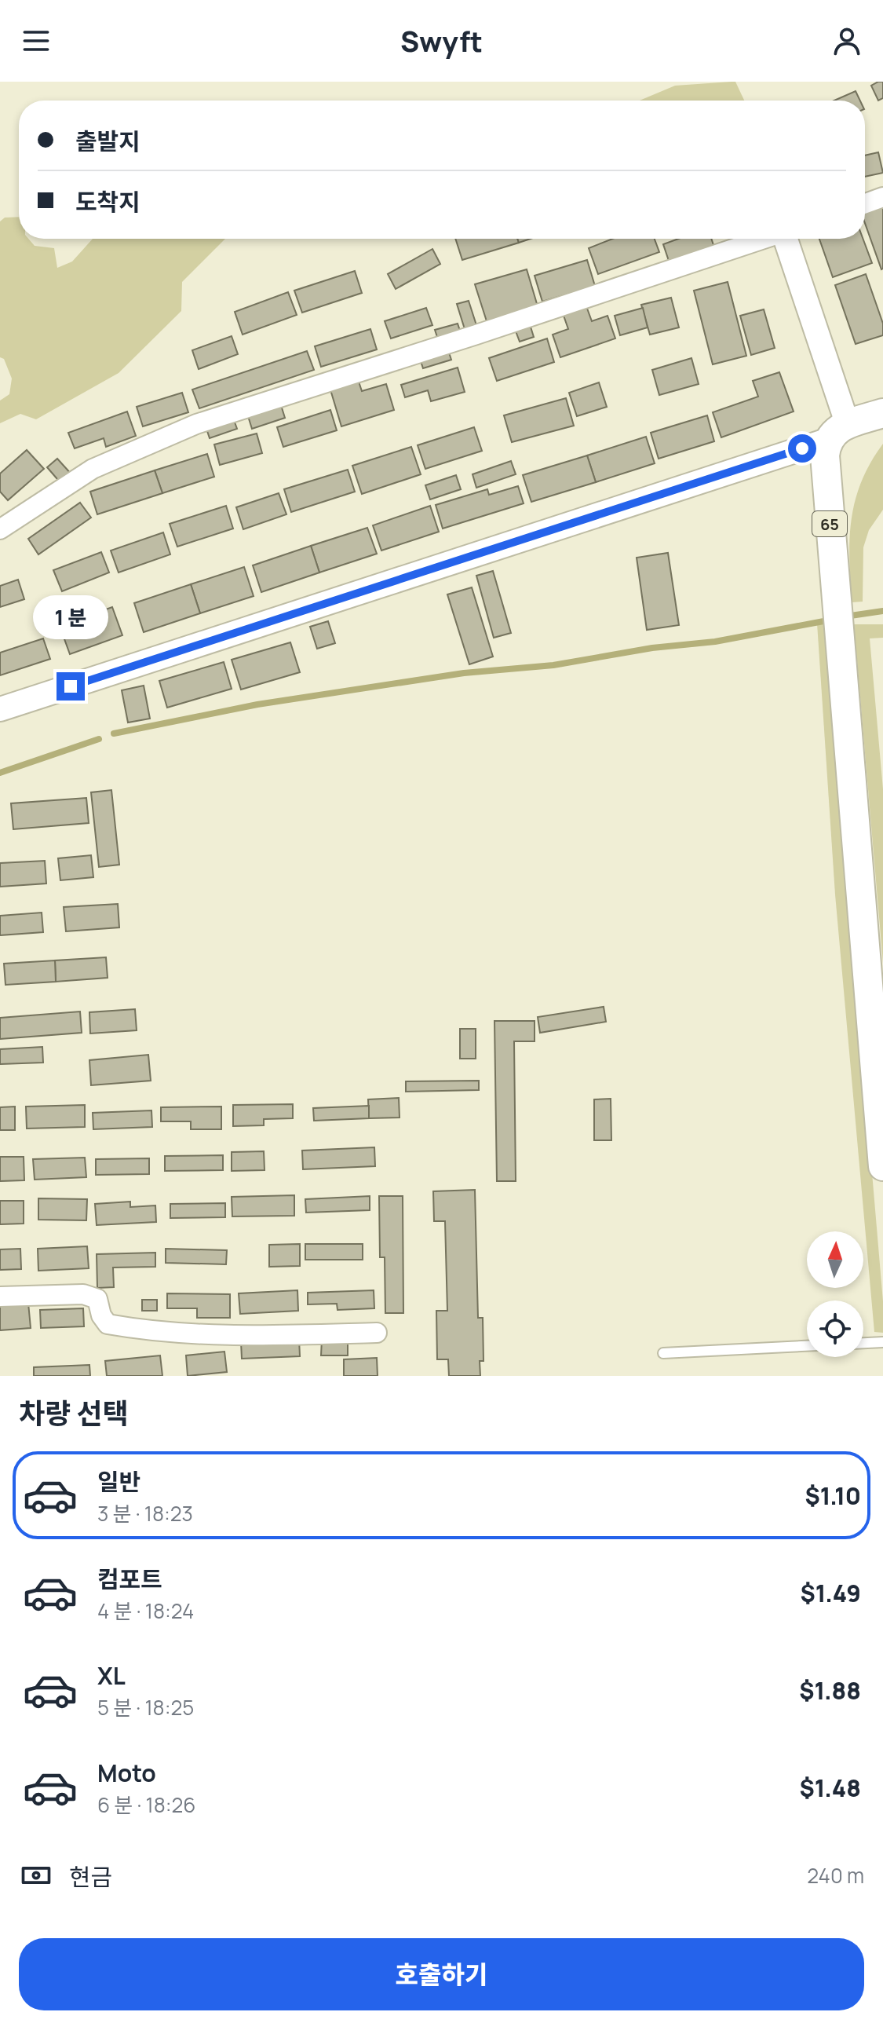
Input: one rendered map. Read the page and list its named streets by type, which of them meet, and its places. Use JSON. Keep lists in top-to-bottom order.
{
  "streets": {
    "main road": ["65"]
  },
  "north": "top",
  "page": {
    "header": "Swyft",
    "banner": ["출발지", "도착지"],
    "bubble": "1 분",
    "heading": "차량 선택",
    "list": [
      {
        "name": "일반",
        "note": "3 분 · 18:23",
        "value": "$1.10"
      },
      {
        "name": "컴포트",
        "note": "4 분 · 18:24",
        "value": "$1.49"
      },
      {
        "name": "XL",
        "note": "5 분 · 18:25",
        "value": "$1.88"
      },
      {
        "name": "Moto",
        "note": "6 분 · 18:26",
        "value": "$1.48"
      }
    ],
    "pay": ["현금", "240 m"],
    "buttons": "호출하기"
  }
}
